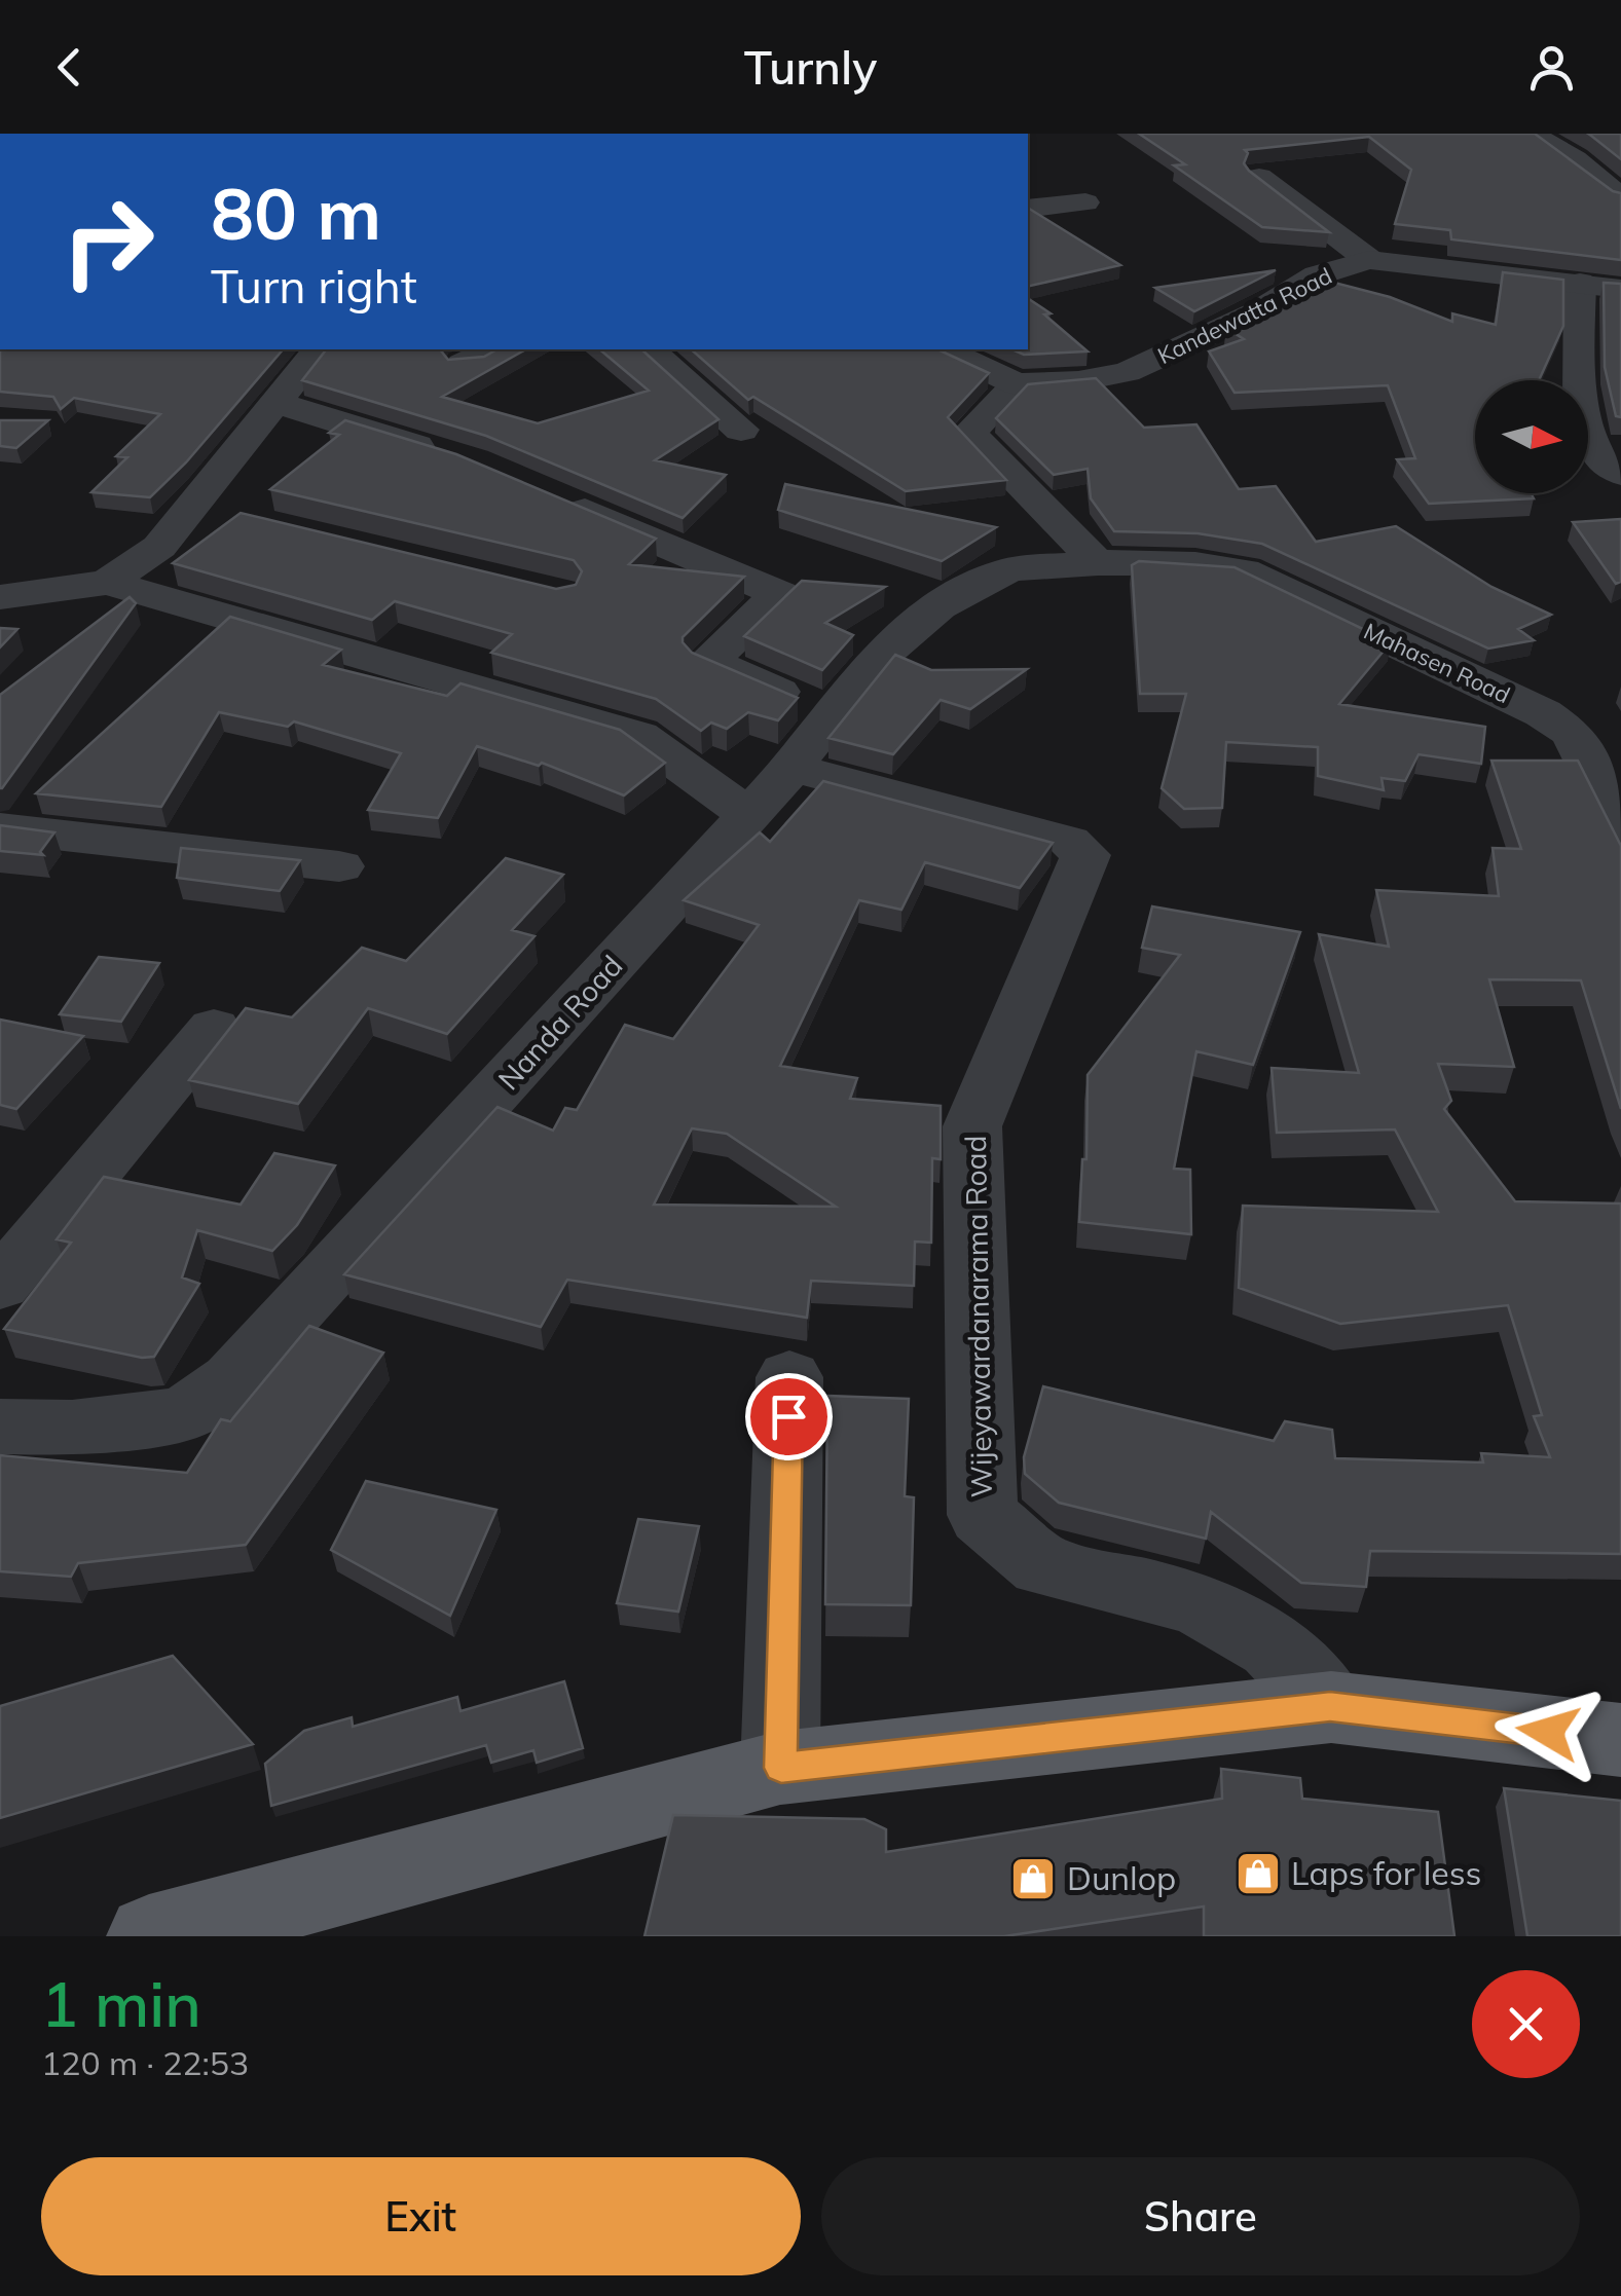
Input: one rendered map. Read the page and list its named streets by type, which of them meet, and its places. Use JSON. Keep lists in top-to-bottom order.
{
  "streets": {
    "street": [
      "Kandewatta Road",
      "Mahasen Road",
      "Nanda Road",
      "Wijeyawardanarama Road"
    ]
  },
  "crossings": [
    ["Mahasen Road", "Nanda Road"],
    ["Nanda Road", "Wijeyawardanarama Road"]
  ],
  "places": {
    "shop": ["Laps for less", "Dunlop"]
  },
  "north": "right",
  "page": {
    "header": "Turnly",
    "turn": ["80 m", "Turn right"],
    "heading": ["1 min", "120 m · 22:53"],
    "buttons": ["Exit", "Share"]
  }
}
